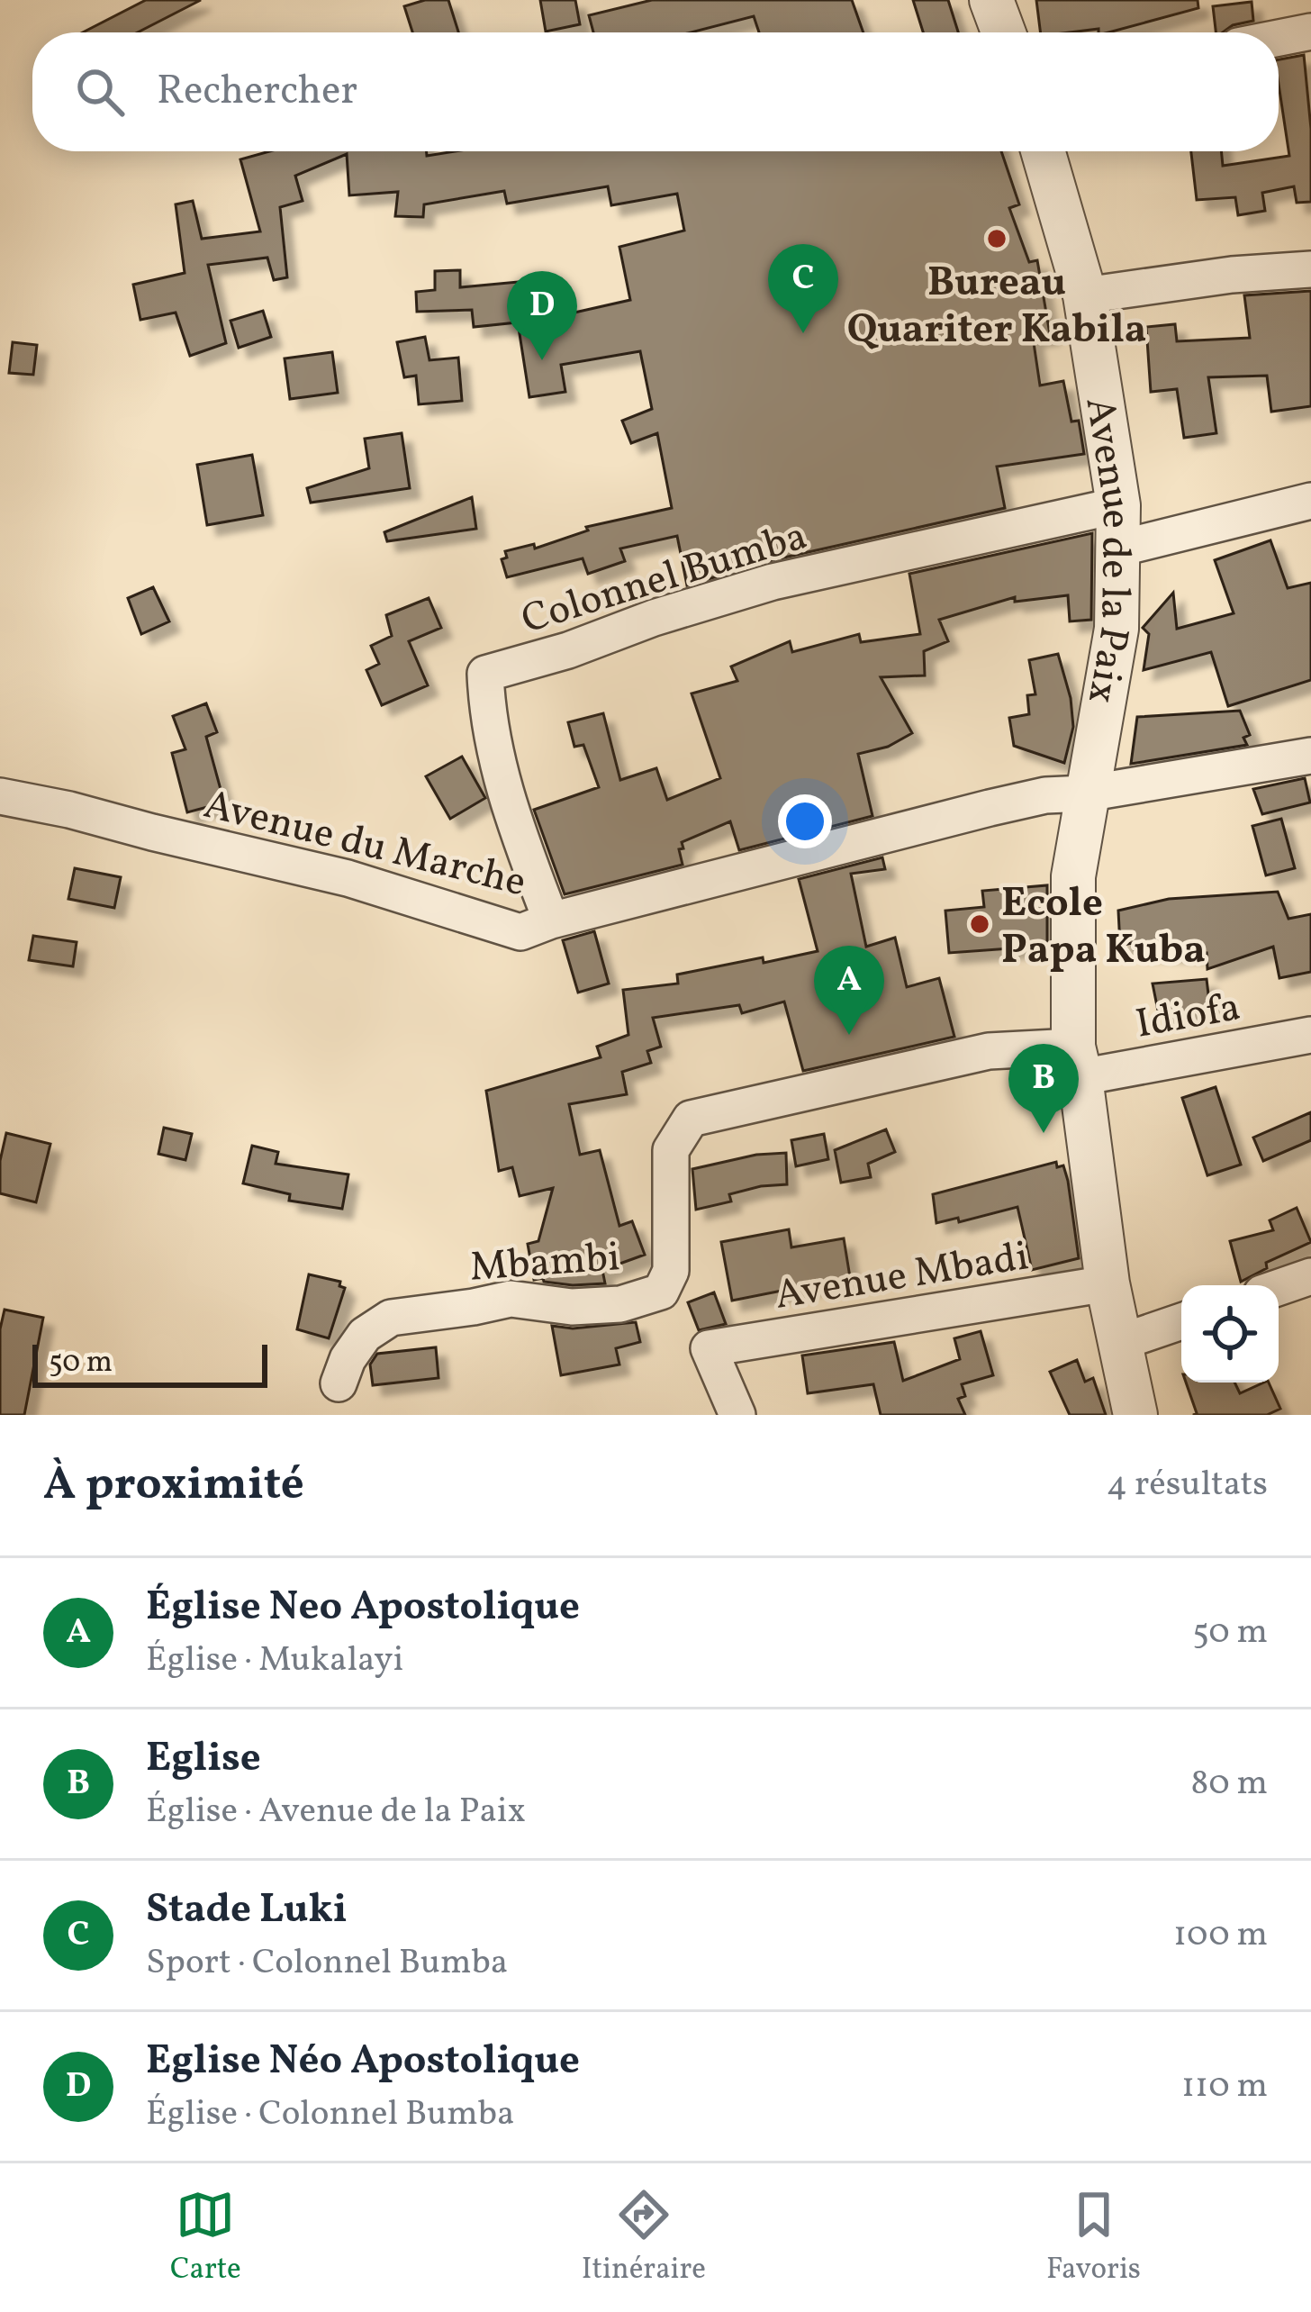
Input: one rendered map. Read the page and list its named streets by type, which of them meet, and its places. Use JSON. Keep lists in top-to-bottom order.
{
  "streets": {
    "street": [
      "Avenue de la Paix",
      "Colonnel Bumba",
      "Avenue du Marche",
      "Idiofa",
      "Mbambi",
      "Avenue Mbadi"
    ]
  },
  "crossings": [
    ["Avenue de la Paix", "Colonnel Bumba"],
    ["Avenue de la Paix", "Avenue du Marche"],
    ["Avenue de la Paix", "Idiofa"],
    ["Avenue de la Paix", "Avenue Mbadi"],
    ["Colonnel Bumba", "Avenue du Marche"],
    ["Idiofa", "Mbambi"]
  ],
  "places": ["Bureau Quariter Kabila", "Ecole Papa Kuba"],
  "scale_bar": "50 m",
  "page": {
    "search": "Rechercher",
    "pins": [
      "C",
      "D",
      "A",
      "B"
    ],
    "scale": "50 m",
    "heading": ["À proximité", "4 résultats"],
    "list": [
      {
        "mark": "A",
        "name": "Église Neo Apostolique",
        "note": "Église · Mukalayi",
        "value": "50 m"
      },
      {
        "mark": "B",
        "name": "Eglise",
        "note": "Église · Avenue de la Paix",
        "value": "80 m"
      },
      {
        "mark": "C",
        "name": "Stade Luki",
        "note": "Sport · Colonnel Bumba",
        "value": "100 m"
      },
      {
        "mark": "D",
        "name": "Eglise Néo Apostolique",
        "note": "Église · Colonnel Bumba",
        "value": "110 m"
      }
    ],
    "nav": ["Carte", "Itinéraire", "Favoris"]
  }
}
